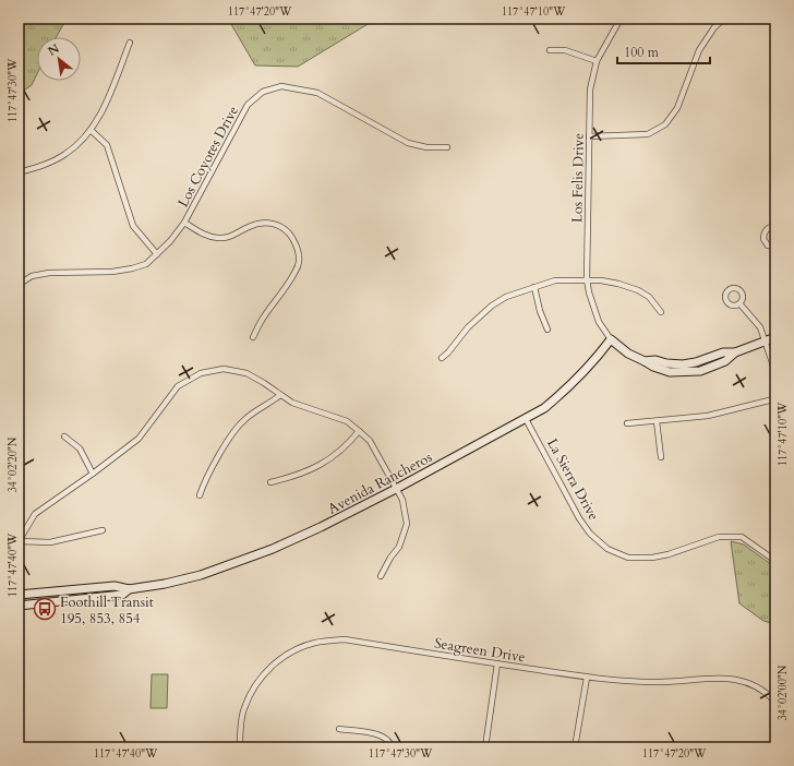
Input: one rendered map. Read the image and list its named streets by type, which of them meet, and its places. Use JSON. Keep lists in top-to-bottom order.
{
  "streets": {
    "main road": ["Avenida Rancheros"],
    "street": [
      "Los Coyotes Drive",
      "Los Felis Drive",
      "La Sierra Drive",
      "Seagreen Drive"
    ]
  },
  "crossings": [
    ["Los Felis Drive", "Avenida Rancheros"],
    ["La Sierra Drive", "Avenida Rancheros"]
  ],
  "places": {
    "bus stop": ["Foothill Transit 195, 853, 854"]
  },
  "scale_bar": "100 m",
  "north": "top left",
  "coordinates": [
    "117°47'20\"W",
    "117°47'10\"W",
    "117°47'30\"W",
    "34°02'20\"N",
    "117°47'40\"W",
    "34°02'00\"N"
  ]
}
